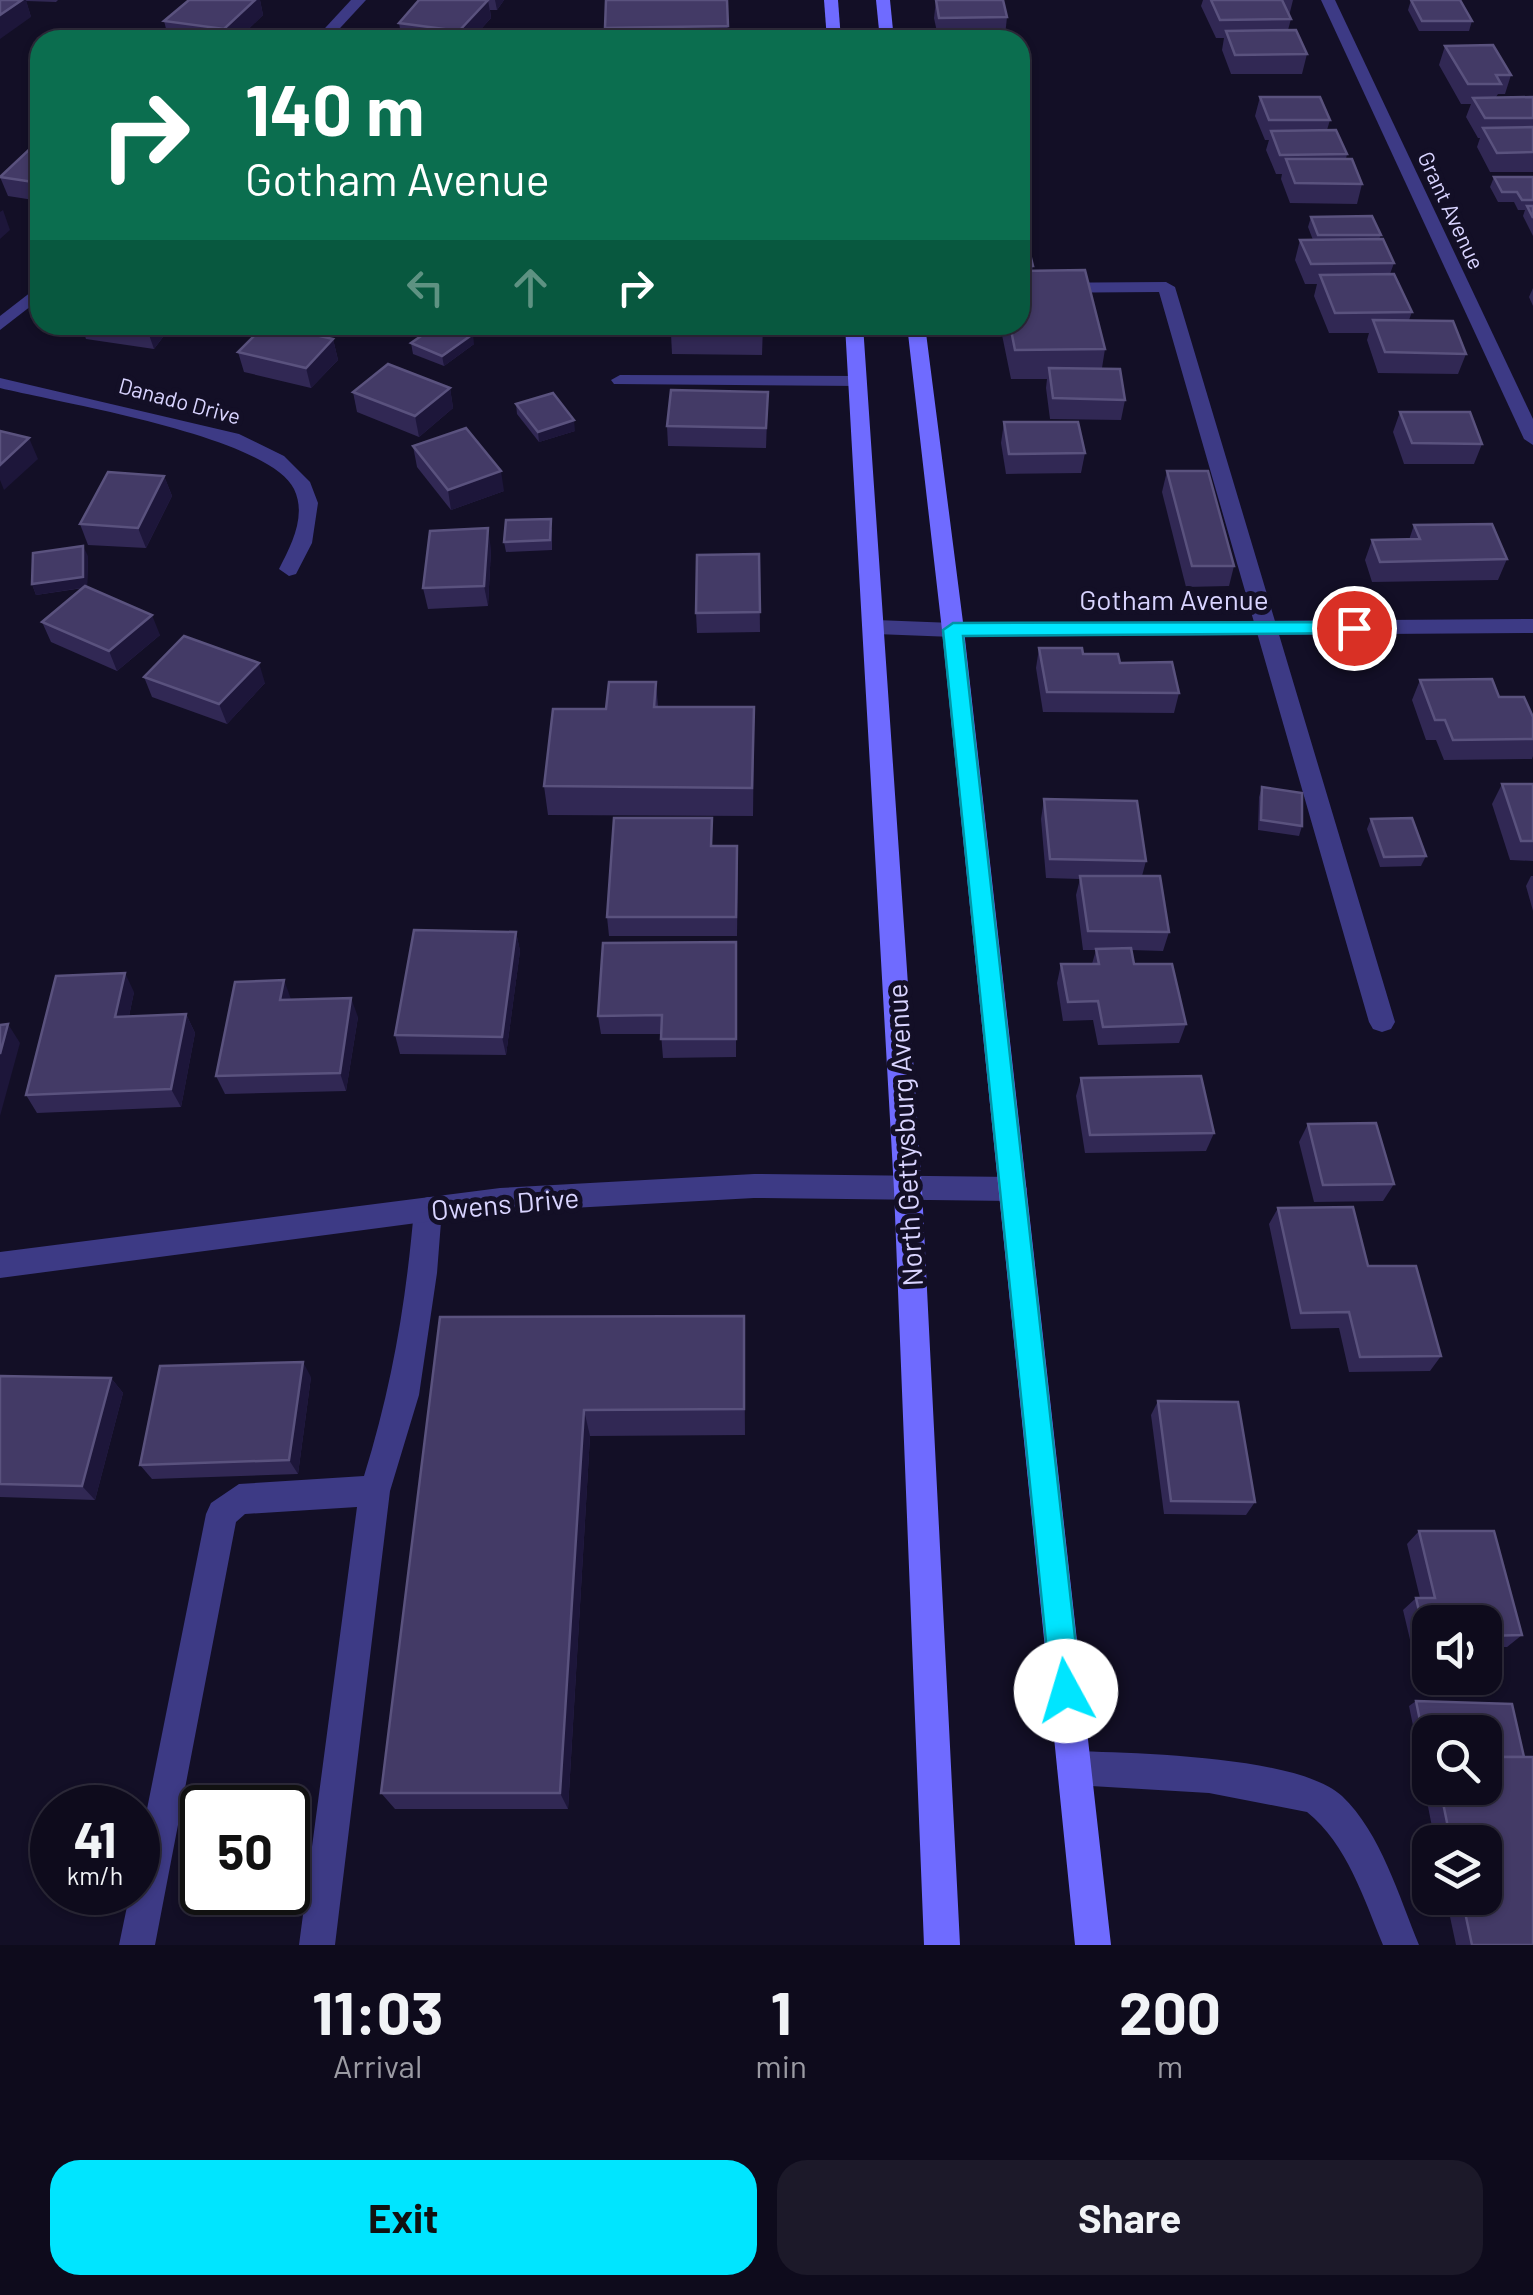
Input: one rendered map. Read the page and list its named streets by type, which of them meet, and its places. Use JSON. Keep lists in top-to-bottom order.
{
  "streets": {
    "main road": ["North Gettysburg Avenue"],
    "street": [
      "Grant Avenue",
      "Danado Drive",
      "Gotham Avenue",
      "Owens Drive"
    ]
  },
  "crossings": [
    ["Gotham Avenue", "North Gettysburg Avenue"],
    ["North Gettysburg Avenue", "Owens Drive"]
  ],
  "page": {
    "turn": ["140 m", "Gotham Avenue"],
    "speed": "41 km/h",
    "limit": "50",
    "eta": [
      "11:03",
      "Arrival",
      "1",
      "min",
      "200",
      "m"
    ],
    "buttons": ["Exit", "Share"]
  }
}
